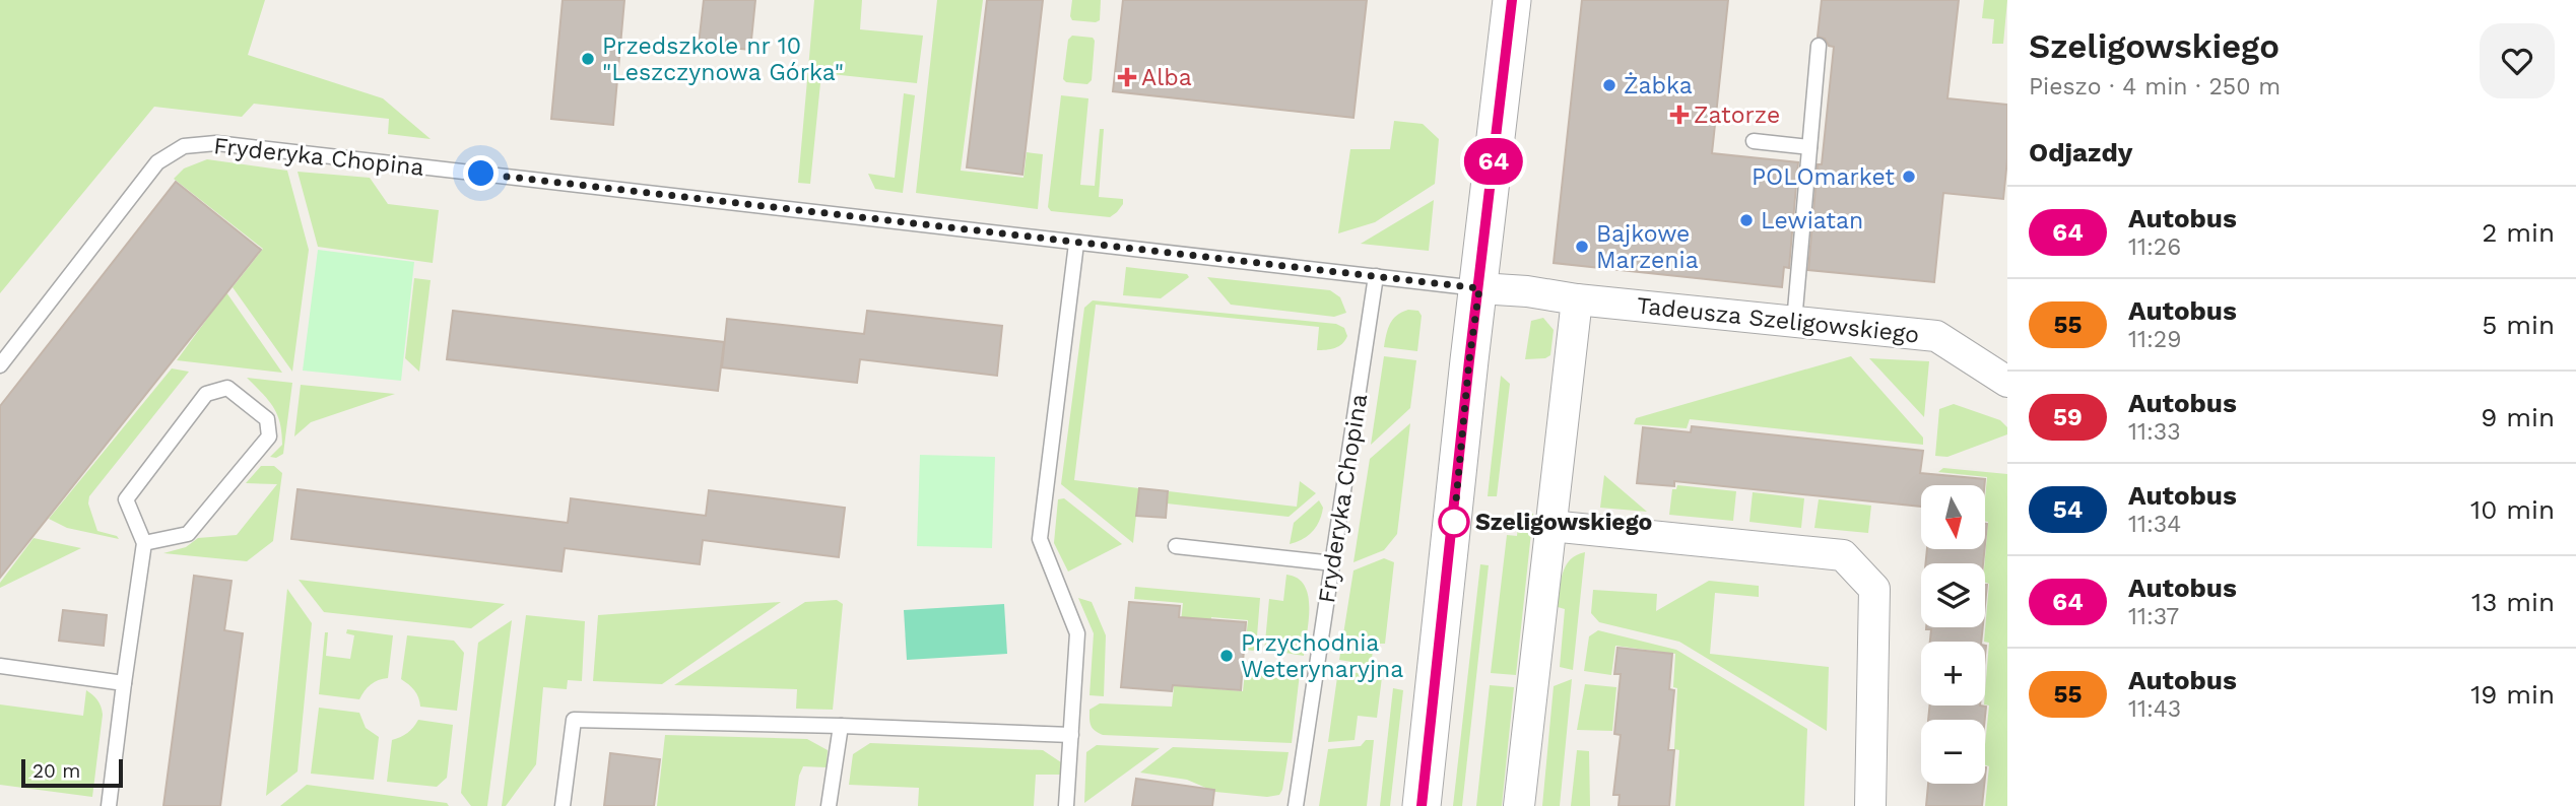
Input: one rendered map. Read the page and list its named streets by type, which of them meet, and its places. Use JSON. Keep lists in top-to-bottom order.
{
  "streets": {
    "street": ["Tadeusza Szeligowskiego"],
    "lane": ["Fryderyka Chopina"]
  },
  "crossings": [
    ["Fryderyka Chopina", "Tadeusza Szeligowskiego"]
  ],
  "places": {
    "other": [
      "Przedszkole nr 10 \"Leszczynowa Górka\"",
      "Żabka",
      "POLOmarket",
      "Lewiatan",
      "Bajkowe Marzenia",
      "Szeligowskiego",
      "Przychodnia Weterynaryjna"
    ],
    "health": ["Alba", "Zatorze"]
  },
  "lines": ["bus line 64"],
  "scale_bar": "20 m",
  "north": "bottom",
  "page": {
    "on_map": "64",
    "heading": [
      ["Szeligowskiego", "Pieszo · 4 min · 250 m"],
      "Odjazdy"
    ],
    "list": [
      {
        "mark": "64",
        "name": "Autobus",
        "note": "11:26",
        "value": "2 min"
      },
      {
        "mark": "55",
        "name": "Autobus",
        "note": "11:29",
        "value": "5 min"
      },
      {
        "mark": "59",
        "name": "Autobus",
        "note": "11:33",
        "value": "9 min"
      },
      {
        "mark": "54",
        "name": "Autobus",
        "note": "11:34",
        "value": "10 min"
      },
      {
        "mark": "64",
        "name": "Autobus",
        "note": "11:37",
        "value": "13 min"
      },
      {
        "mark": "55",
        "name": "Autobus",
        "note": "11:43",
        "value": "19 min"
      }
    ],
    "map_buttons": ["+", "−"],
    "scale": "20 m"
  }
}
